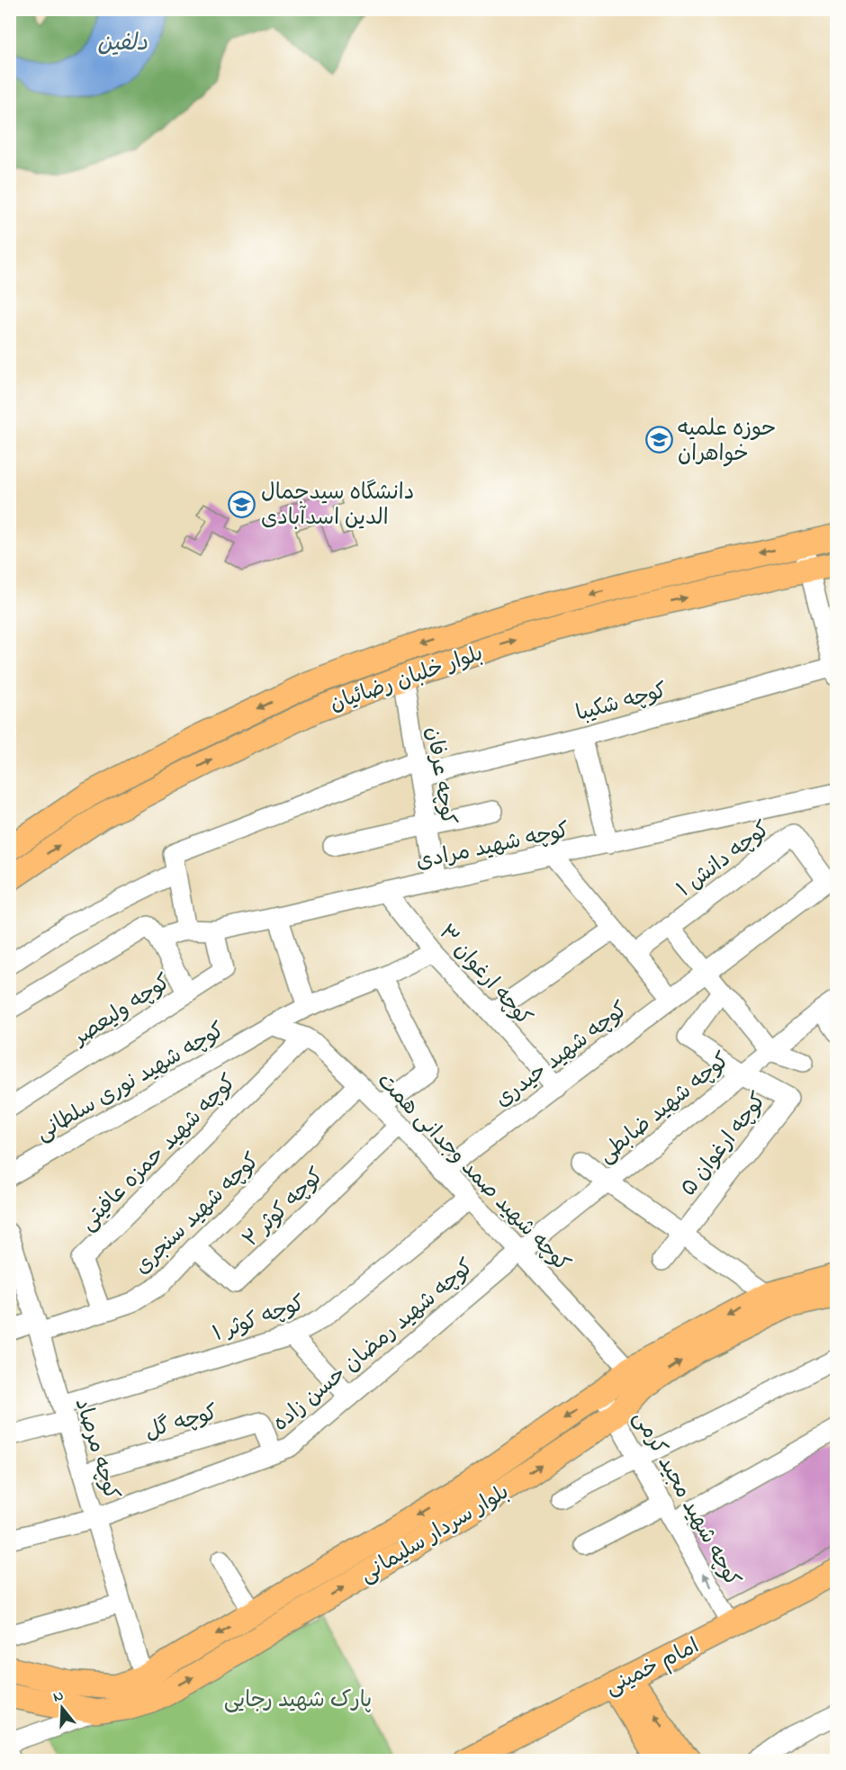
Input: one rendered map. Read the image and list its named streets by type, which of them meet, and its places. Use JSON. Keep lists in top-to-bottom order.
{
  "streets": {
    "main road": ["بلوار خلبان رضائیان", "بلوار سردار سلیمانی", "امام خمینی"],
    "street": [
      "کوچه شکیبا",
      "کوچه عرفان",
      "کوچه شهید مرادی",
      "کوچه دانش ۱",
      "کوچه ارغوان ۳",
      "کوچه ولیعصر",
      "کوچه شهید حیدری",
      "کوچه شهید نوری سلطانی",
      "کوچه شهید ضابطی",
      "کوچه ارغوان ۵",
      "کوچه شهید حمزه عافیتی",
      "کوچه شهید صمد وجدانی همت",
      "کوچه کوثر ۲",
      "کوچه شهید سنجری",
      "کوچه کوثر ۱",
      "کوچه شهید رمضان حسن زاده",
      "کوچه گل",
      "کوچه مرصاد",
      "کوچه شهید مجید کرمی"
    ]
  },
  "crossings": [
    ["بلوار خلبان رضائیان", "کوچه عرفان"],
    ["کوچه شکیبا", "کوچه عرفان"],
    ["کوچه عرفان", "کوچه شهید مرادی"],
    ["کوچه شهید مرادی", "کوچه ارغوان ۳"],
    ["کوچه شهید مرادی", "کوچه ولیعصر"],
    ["کوچه دانش ۱", "کوچه شهید حیدری"],
    ["کوچه ارغوان ۳", "کوچه شهید حیدری"],
    ["کوچه ارغوان ۳", "کوچه شهید نوری سلطانی"],
    ["کوچه شهید حیدری", "کوچه شهید صمد وجدانی همت"],
    ["کوچه شهید نوری سلطانی", "کوچه شهید صمد وجدانی همت"],
    ["کوچه شهید ضابطی", "کوچه ارغوان ۵"],
    ["کوچه شهید ضابطی", "کوچه شهید صمد وجدانی همت"],
    ["کوچه شهید ضابطی", "کوچه شهید رمضان حسن زاده"],
    ["کوچه شهید حمزه عافیتی", "کوچه شهید صمد وجدانی همت"],
    ["کوچه شهید حمزه عافیتی", "کوچه شهید سنجری"],
    ["کوچه شهید صمد وجدانی همت", "کوچه کوثر ۲"],
    ["کوچه شهید صمد وجدانی همت", "کوچه شهید سنجری"],
    ["کوچه شهید صمد وجدانی همت", "کوچه کوثر ۱"],
    ["کوچه شهید صمد وجدانی همت", "کوچه شهید رمضان حسن زاده"],
    ["کوچه شهید صمد وجدانی همت", "بلوار سردار سلیمانی"],
    ["کوچه کوثر ۲", "کوچه شهید سنجری"],
    ["کوچه شهید سنجری", "کوچه مرصاد"],
    ["کوچه کوثر ۱", "کوچه مرصاد"],
    ["کوچه شهید رمضان حسن زاده", "کوچه گل"],
    ["کوچه شهید رمضان حسن زاده", "کوچه مرصاد"],
    ["کوچه گل", "کوچه مرصاد"],
    ["کوچه مرصاد", "بلوار سردار سلیمانی"],
    ["کوچه شهید مجید کرمی", "بلوار سردار سلیمانی"],
    ["کوچه شهید مجید کرمی", "امام خمینی"]
  ],
  "one_way": ["کوچه شهید مجید کرمی"],
  "water": ["دلفین"],
  "parks": ["پارک شهید رجایی"],
  "places": {
    "school or university": ["حوزه علمیه خواهران", "دانشگاه سیدجمال الدین اسدآبادی"]
  },
  "north": "top"
}
